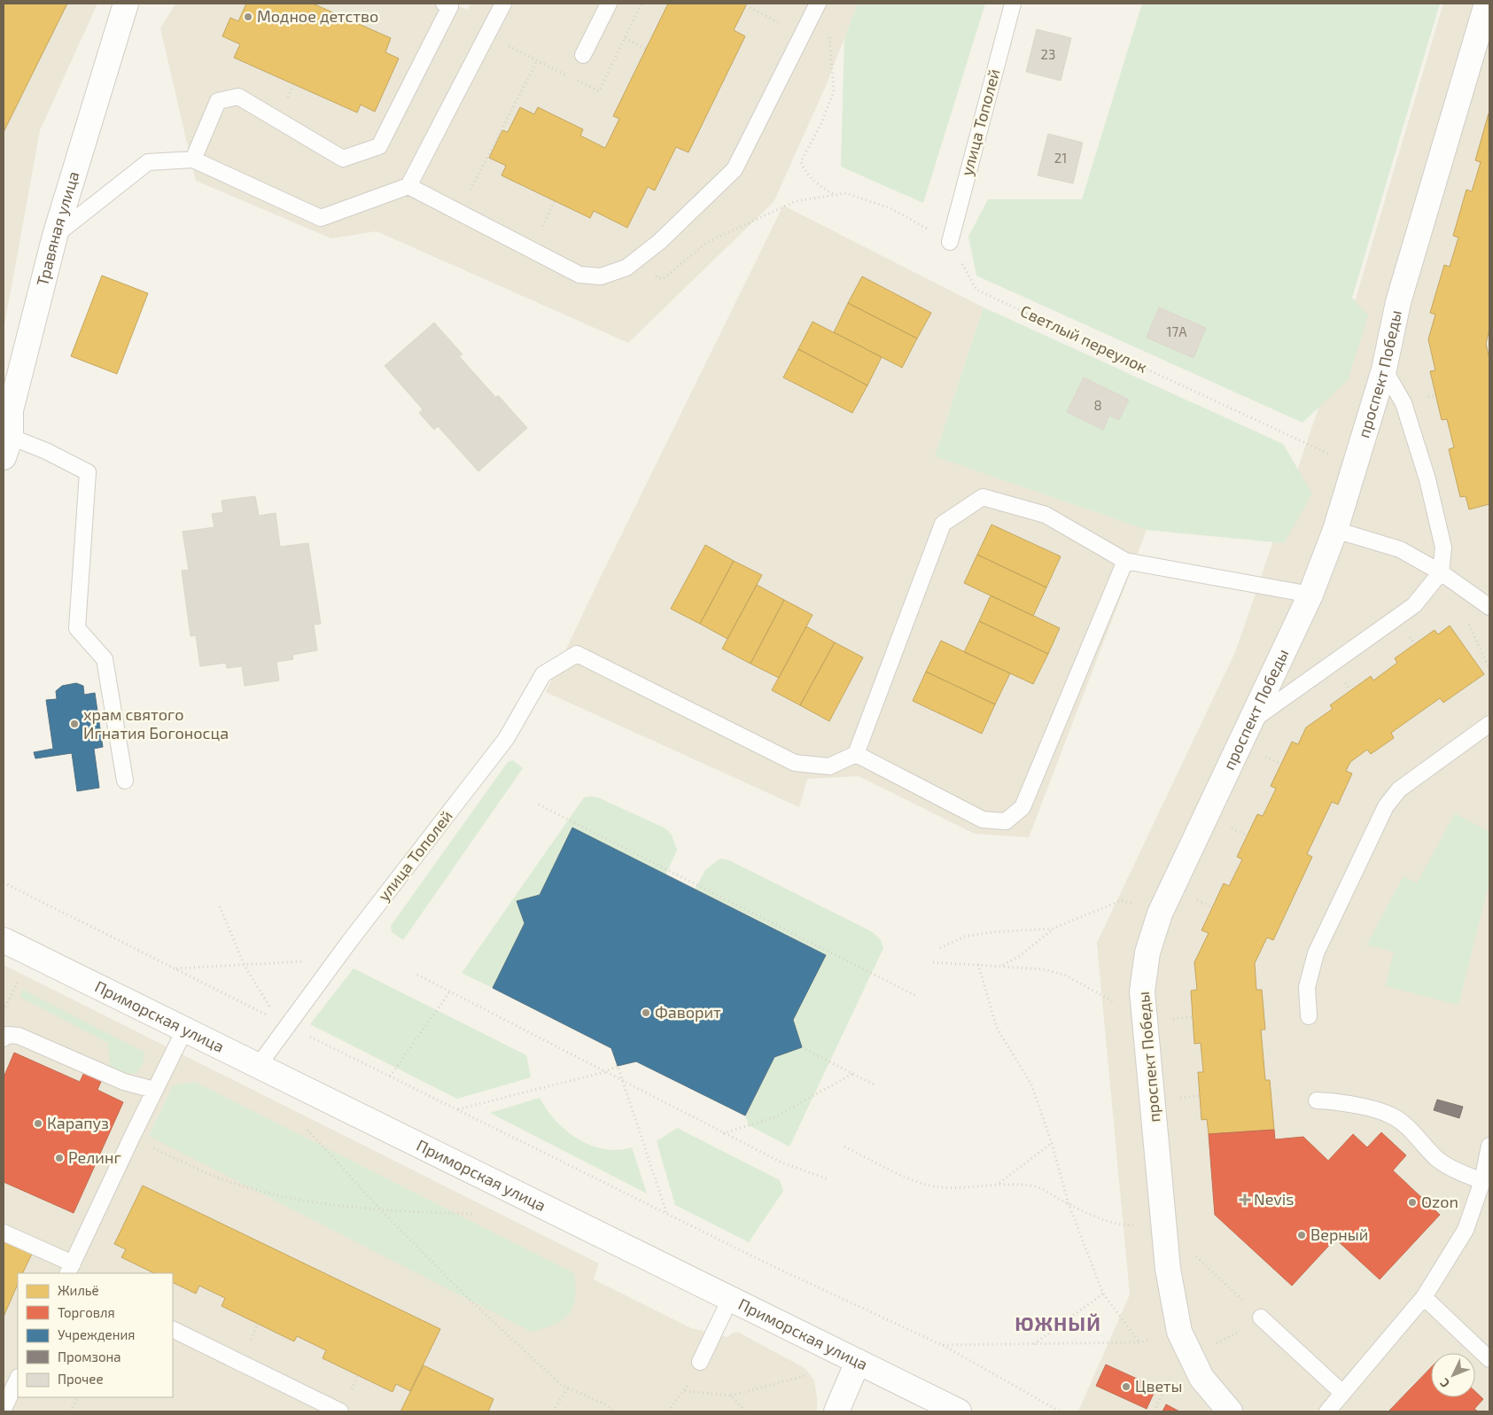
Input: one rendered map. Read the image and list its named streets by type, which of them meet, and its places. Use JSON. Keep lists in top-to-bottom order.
{
  "streets": {
    "street": ["Травяная улица", "проспект Победы", "Приморская улица"],
    "lane": ["улица Тополей"],
    "path": ["Светлый переулок"]
  },
  "crossings": [
    ["улица Тополей", "Светлый переулок"],
    ["улица Тополей", "Приморская улица"],
    ["Светлый переулок", "проспект Победы"]
  ],
  "districts": ["ЮЖНЫЙ"],
  "places": {
    "other": [
      "Модное детство",
      "храм святого Игнатия Богоносца",
      "Фаворит",
      "Карапуз",
      "Релинг",
      "Ozon",
      "Верный",
      "Цветы"
    ],
    "health": ["Nevis"]
  },
  "house_numbers": [
    "23",
    "21",
    "17А",
    "8"
  ],
  "legend": [
    "Жильё",
    "Торговля",
    "Учреждения",
    "Промзона",
    "Прочее"
  ],
  "north": "bottom left"
}
